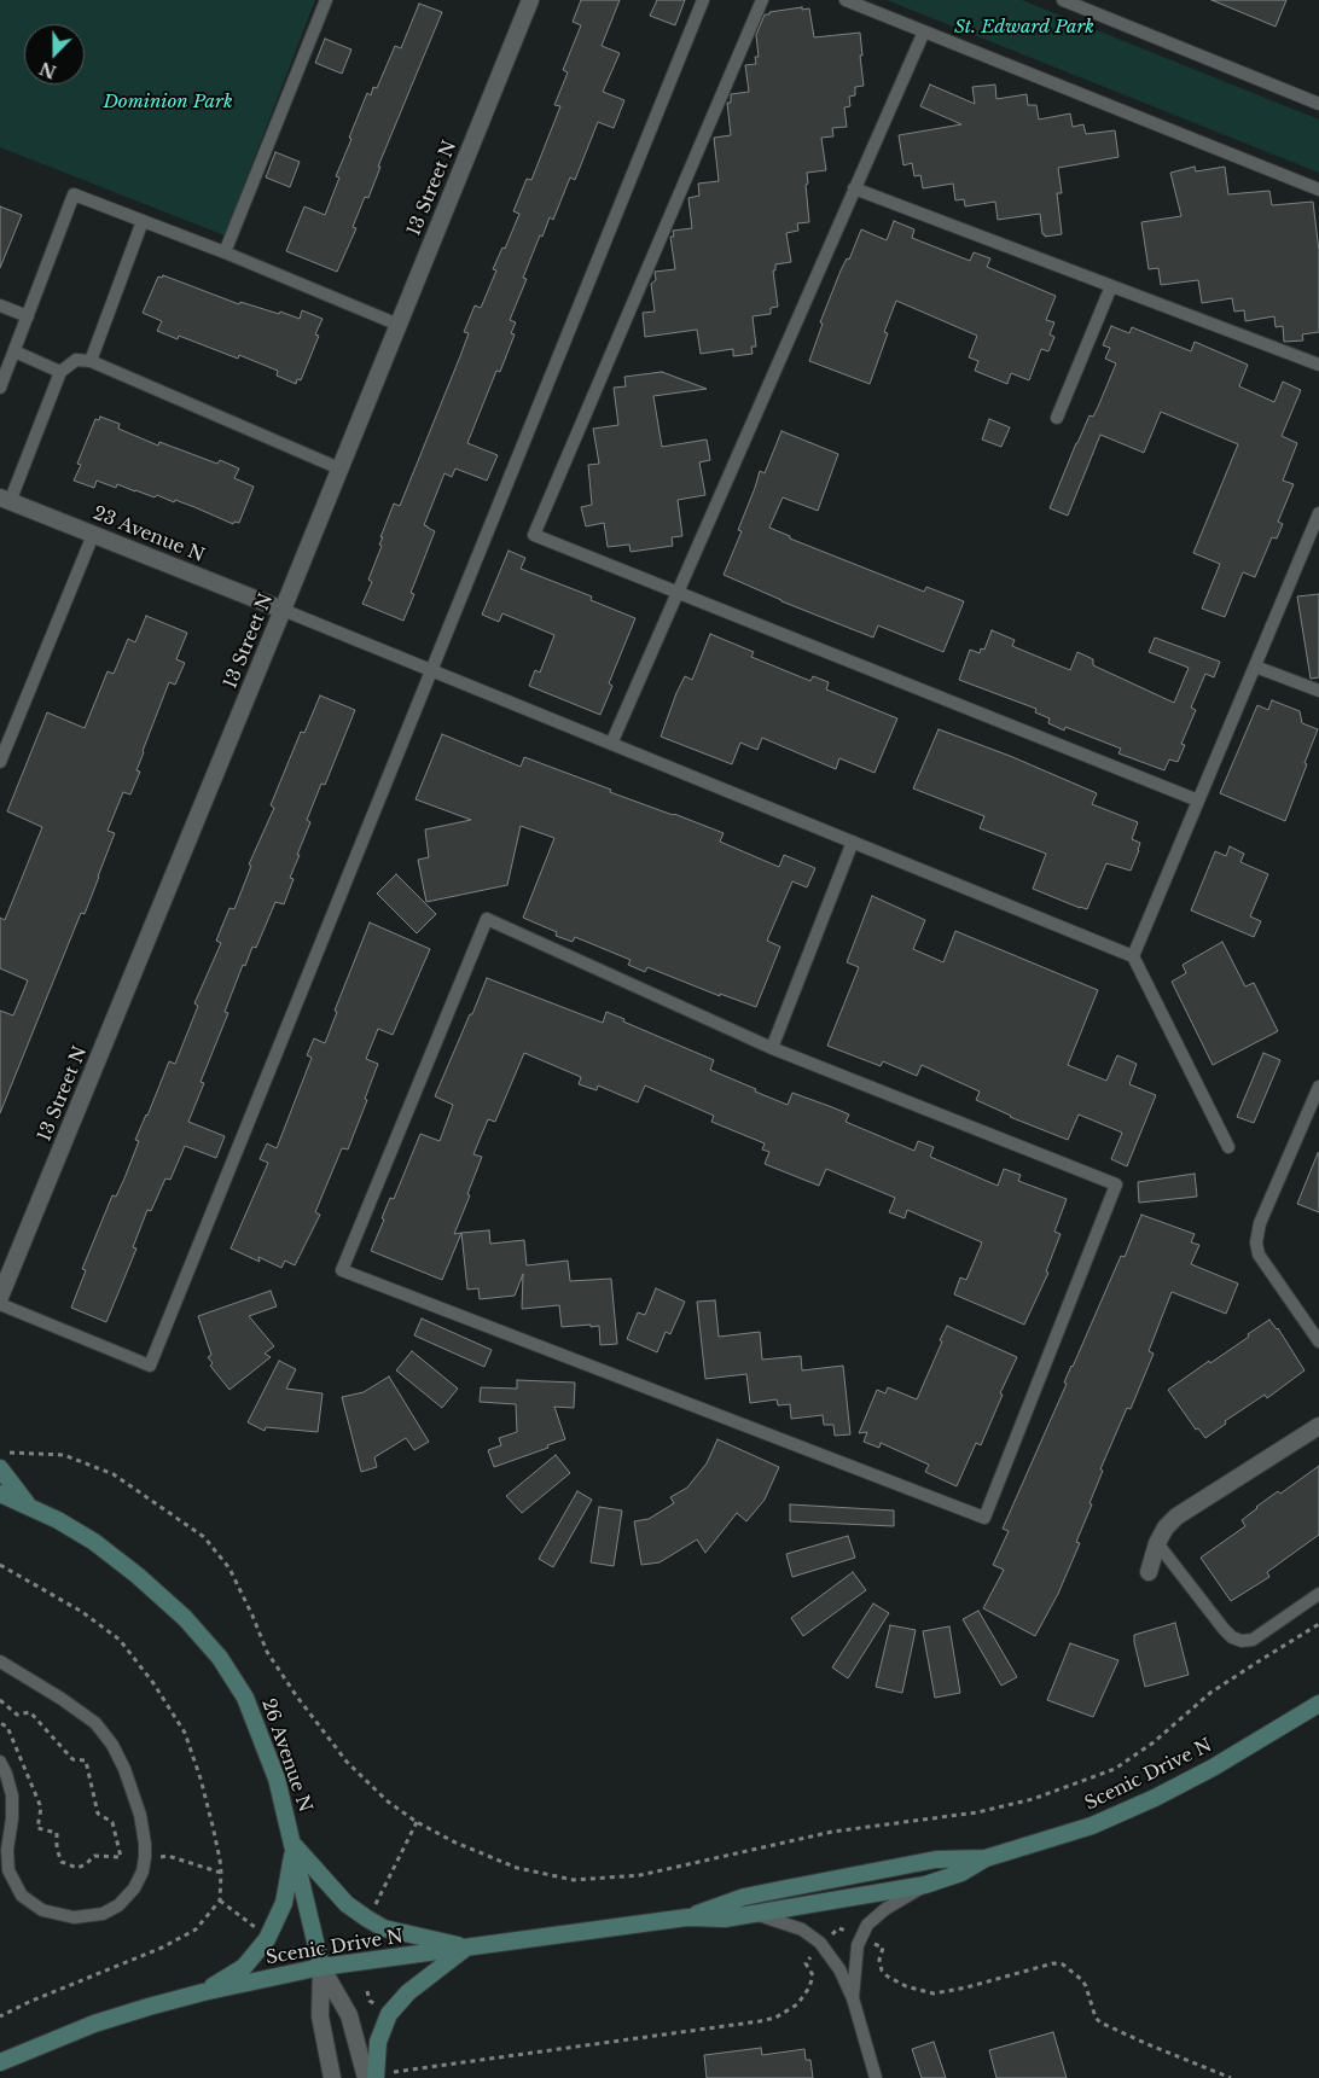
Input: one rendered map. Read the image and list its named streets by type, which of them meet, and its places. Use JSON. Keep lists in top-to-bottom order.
{
  "streets": {
    "main road": ["26 Avenue N", "Scenic Drive N"],
    "street": ["13 Street N", "23 Avenue N"]
  },
  "crossings": [
    ["13 Street N", "23 Avenue N"],
    ["26 Avenue N", "Scenic Drive N"]
  ],
  "parks": ["St. Edward Park", "Dominion Park"],
  "north": "bottom"
}
